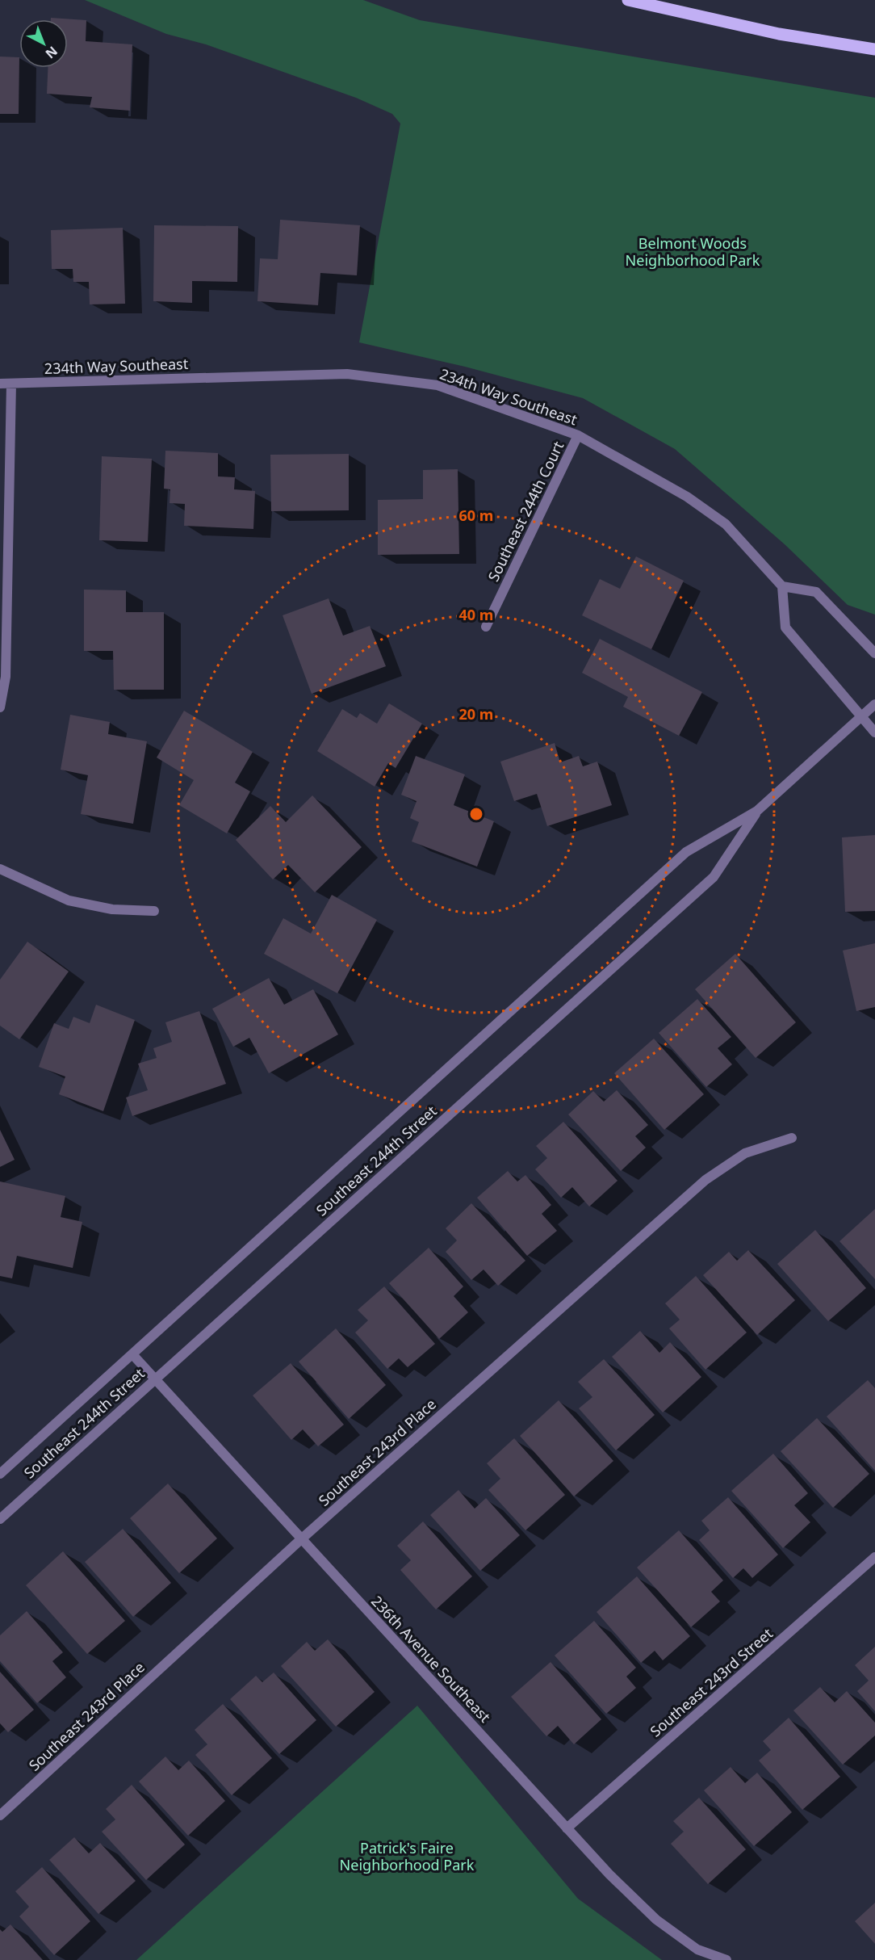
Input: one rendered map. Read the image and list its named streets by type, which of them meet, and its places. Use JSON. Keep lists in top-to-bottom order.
{
  "streets": {
    "street": [
      "234th Way Southeast",
      "Southeast 244th Court",
      "Southeast 244th Street",
      "Southeast 243rd Place",
      "236th Avenue Southeast",
      "Southeast 243rd Street"
    ]
  },
  "crossings": [
    ["234th Way Southeast", "Southeast 244th Court"],
    ["Southeast 244th Street", "236th Avenue Southeast"],
    ["Southeast 243rd Place", "236th Avenue Southeast"],
    ["236th Avenue Southeast", "Southeast 243rd Street"]
  ],
  "parks": ["Belmont Woods Neighborhood Park", "Patrick's Faire Neighborhood Park"],
  "north": "bottom right",
  "rings": ["60 m", "40 m", "20 m"]
}
